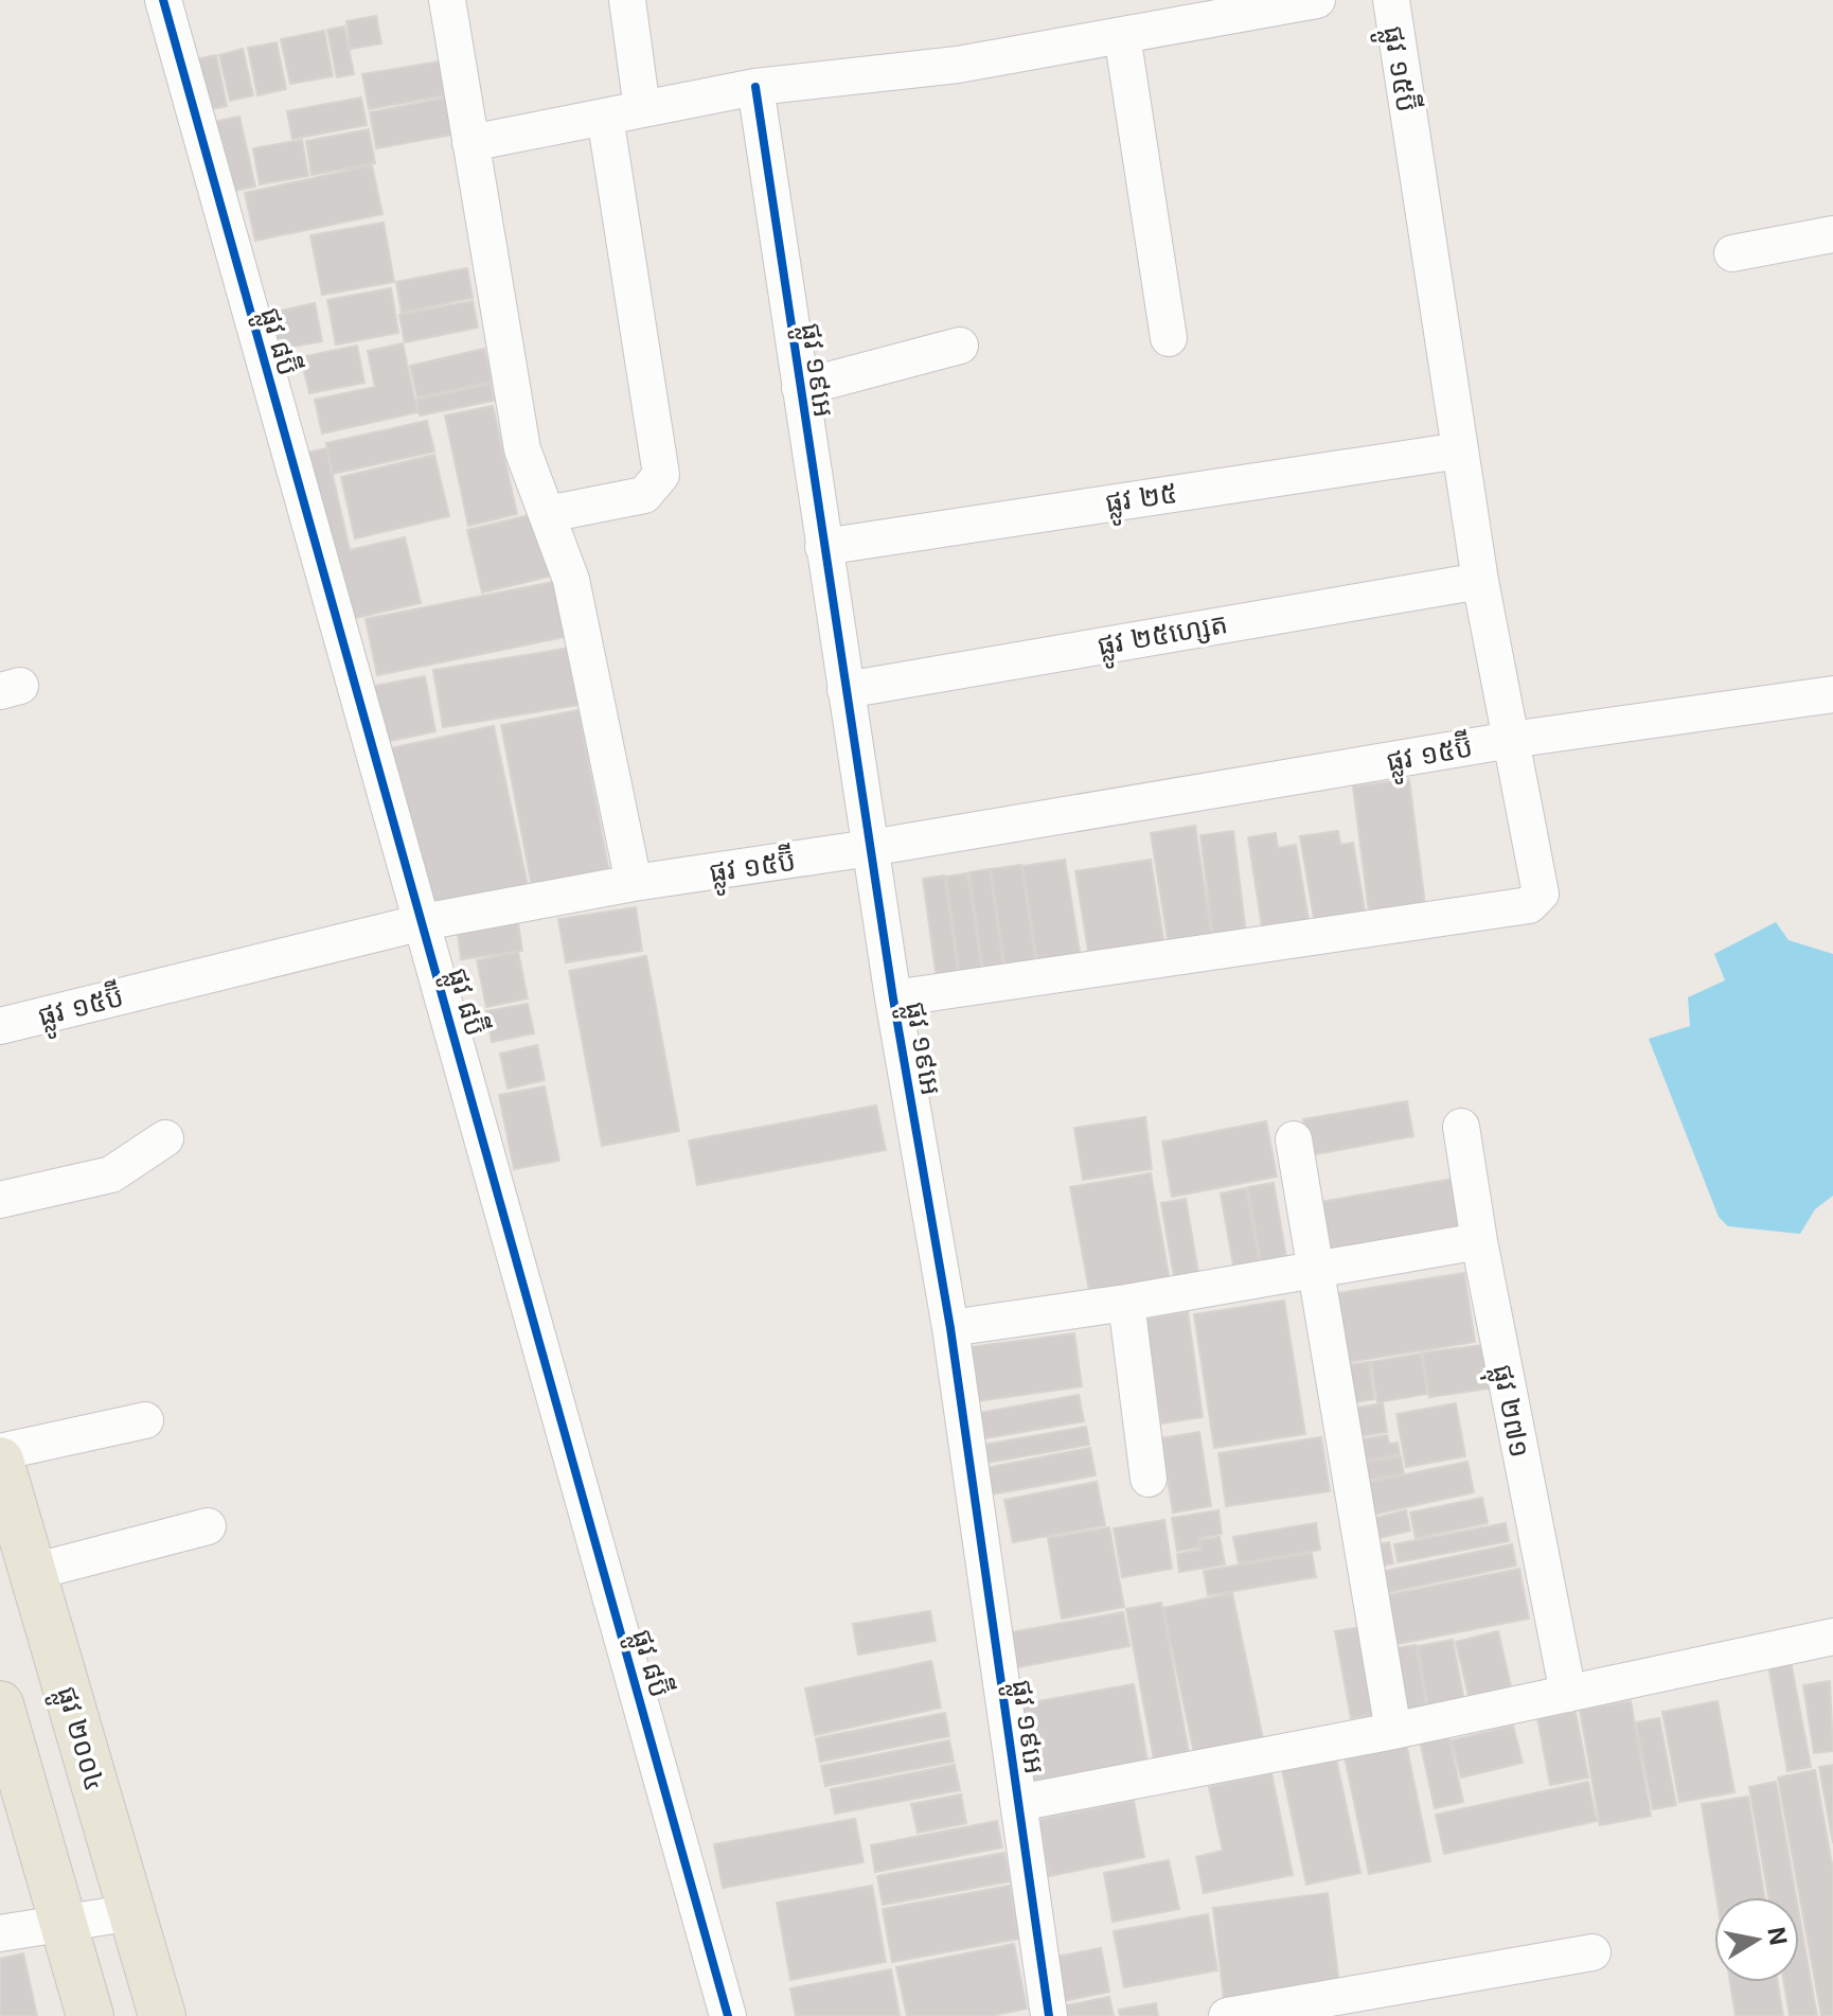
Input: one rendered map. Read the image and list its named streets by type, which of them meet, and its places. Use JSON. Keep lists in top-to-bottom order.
{
  "streets": {
    "main road": ["ផ្លូវ ២០០៤"],
    "street": [
      "ផ្លូវ ១៥ប៊ី",
      "ផ្លូវ ៨ប៊ី",
      "ផ្លូវ ១៩អេ",
      "ផ្លូវ ២៥",
      "ផ្លូវ ២៥ហ្សេត",
      "ផ្លុវ ២៧១"
    ]
  },
  "crossings": [
    ["ផ្លូវ ១៥ប៊ី", "ផ្លូវ ៨ប៊ី"],
    ["ផ្លូវ ១៥ប៊ី", "ផ្លូវ ១៩អេ"],
    ["ផ្លូវ ១៥ប៊ី", "ផ្លូវ ២៥"],
    ["ផ្លូវ ១៥ប៊ី", "ផ្លូវ ២៥ហ្សេត"],
    ["ផ្លូវ ១៩អេ", "ផ្លូវ ២៥"],
    ["ផ្លូវ ១៩អេ", "ផ្លូវ ២៥ហ្សេត"]
  ],
  "north": "right"
}
